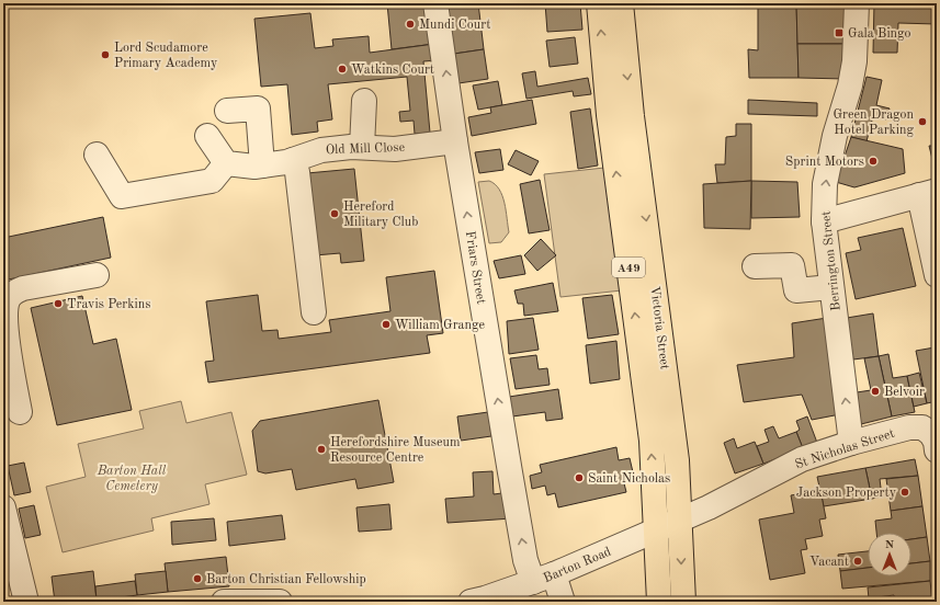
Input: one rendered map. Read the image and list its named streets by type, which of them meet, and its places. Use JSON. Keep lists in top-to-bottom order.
{
  "streets": {
    "highway": ["A49", "Victoria Street"],
    "street": [
      "Old Mill Close",
      "Berrington Street",
      "Friars Street",
      "St Nicholas Street",
      "Barton Road"
    ]
  },
  "crossings": [
    ["Old Mill Close", "Friars Street"],
    ["Berrington Street", "St Nicholas Street"],
    ["Friars Street", "Barton Road"],
    ["Victoria Street", "St Nicholas Street"],
    ["Victoria Street", "Barton Road"],
    ["St Nicholas Street", "Barton Road"]
  ],
  "one_way": ["Berrington Street"],
  "parks": ["Barton Hall Cemetery"],
  "places": {
    "other": [
      "Mundi Court",
      "Lord Scudamore Primary Academy",
      "Watkins Court",
      "Green Dragon Hotel Parking",
      "Sprint Motors",
      "Hereford Military Club",
      "Travis Perkins",
      "William Grange",
      "Belvoir",
      "Herefordshire Museum Resource Centre",
      "Saint Nicholas",
      "Jackson Property",
      "Vacant",
      "Barton Christian Fellowship"
    ],
    "transit": ["Gala Bingo"]
  },
  "north": "top"
}
